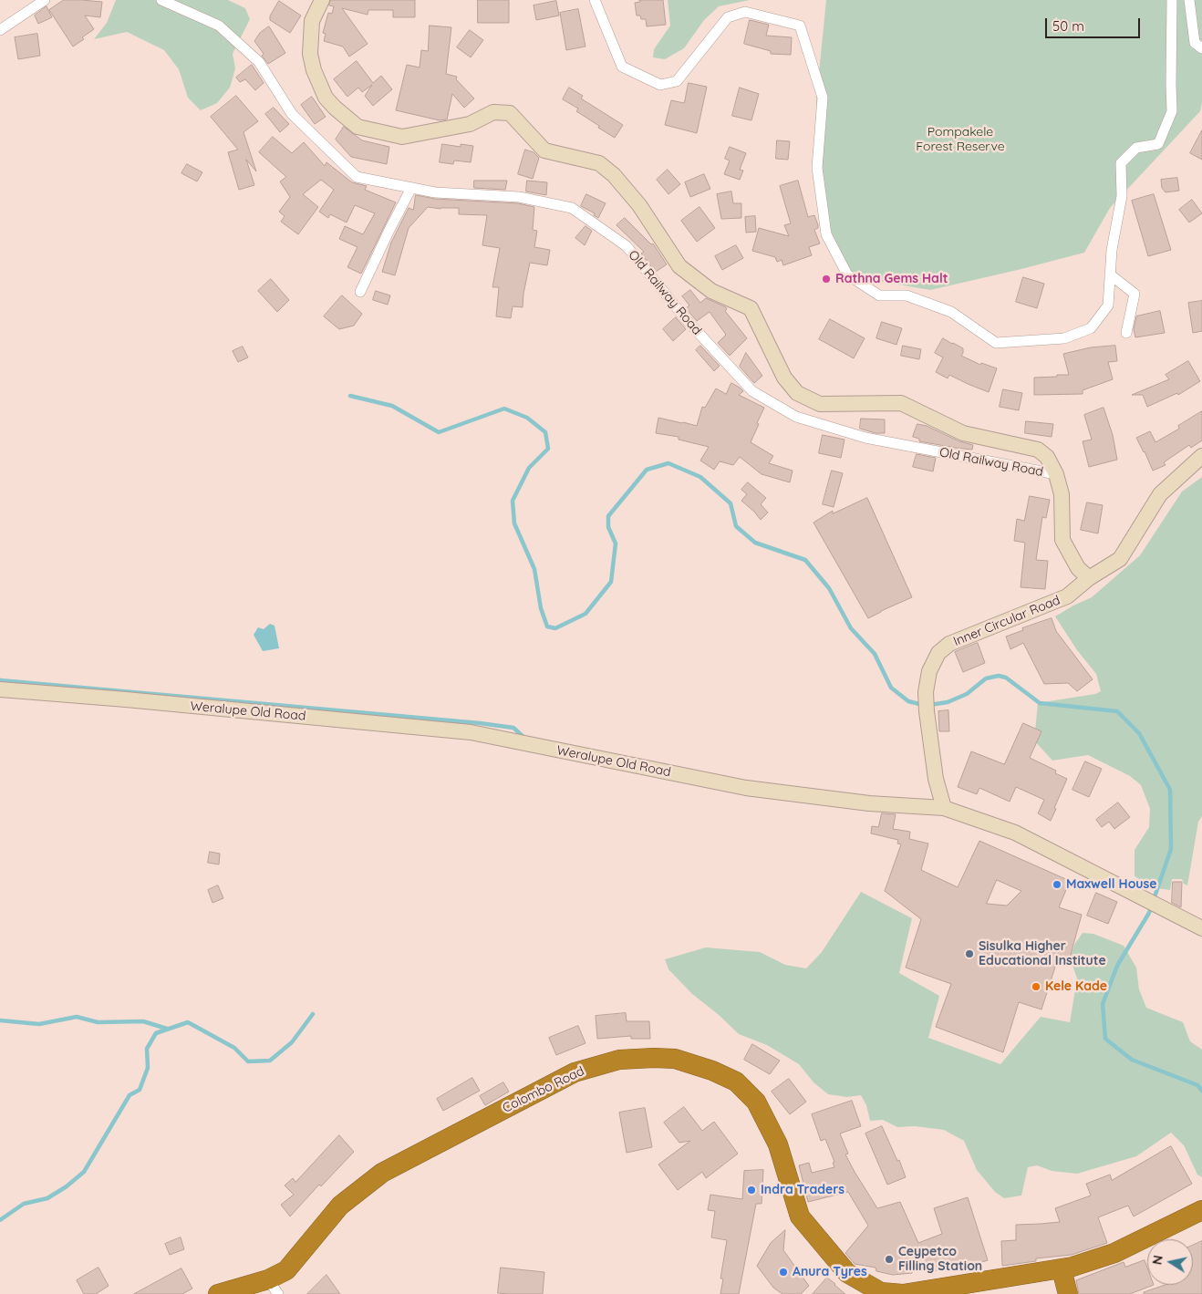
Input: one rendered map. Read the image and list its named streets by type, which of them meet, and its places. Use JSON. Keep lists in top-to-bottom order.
{
  "streets": {
    "highway": ["Colombo Road"],
    "street": ["Old Railway Road", "Inner Circular Road", "Weralupe Old Road"]
  },
  "crossings": [
    ["Inner Circular Road", "Weralupe Old Road"]
  ],
  "parks": ["Pompakele Forest Reserve"],
  "places": [
    "Rathna Gems Halt",
    "Maxwell House",
    "Sisulka Higher Educational Institute",
    "Kele Kade",
    "Indra Traders",
    "Ceypetco Filling Station",
    "Anura Tyres"
  ],
  "scale_bar": "50 m",
  "north": "left"
}
